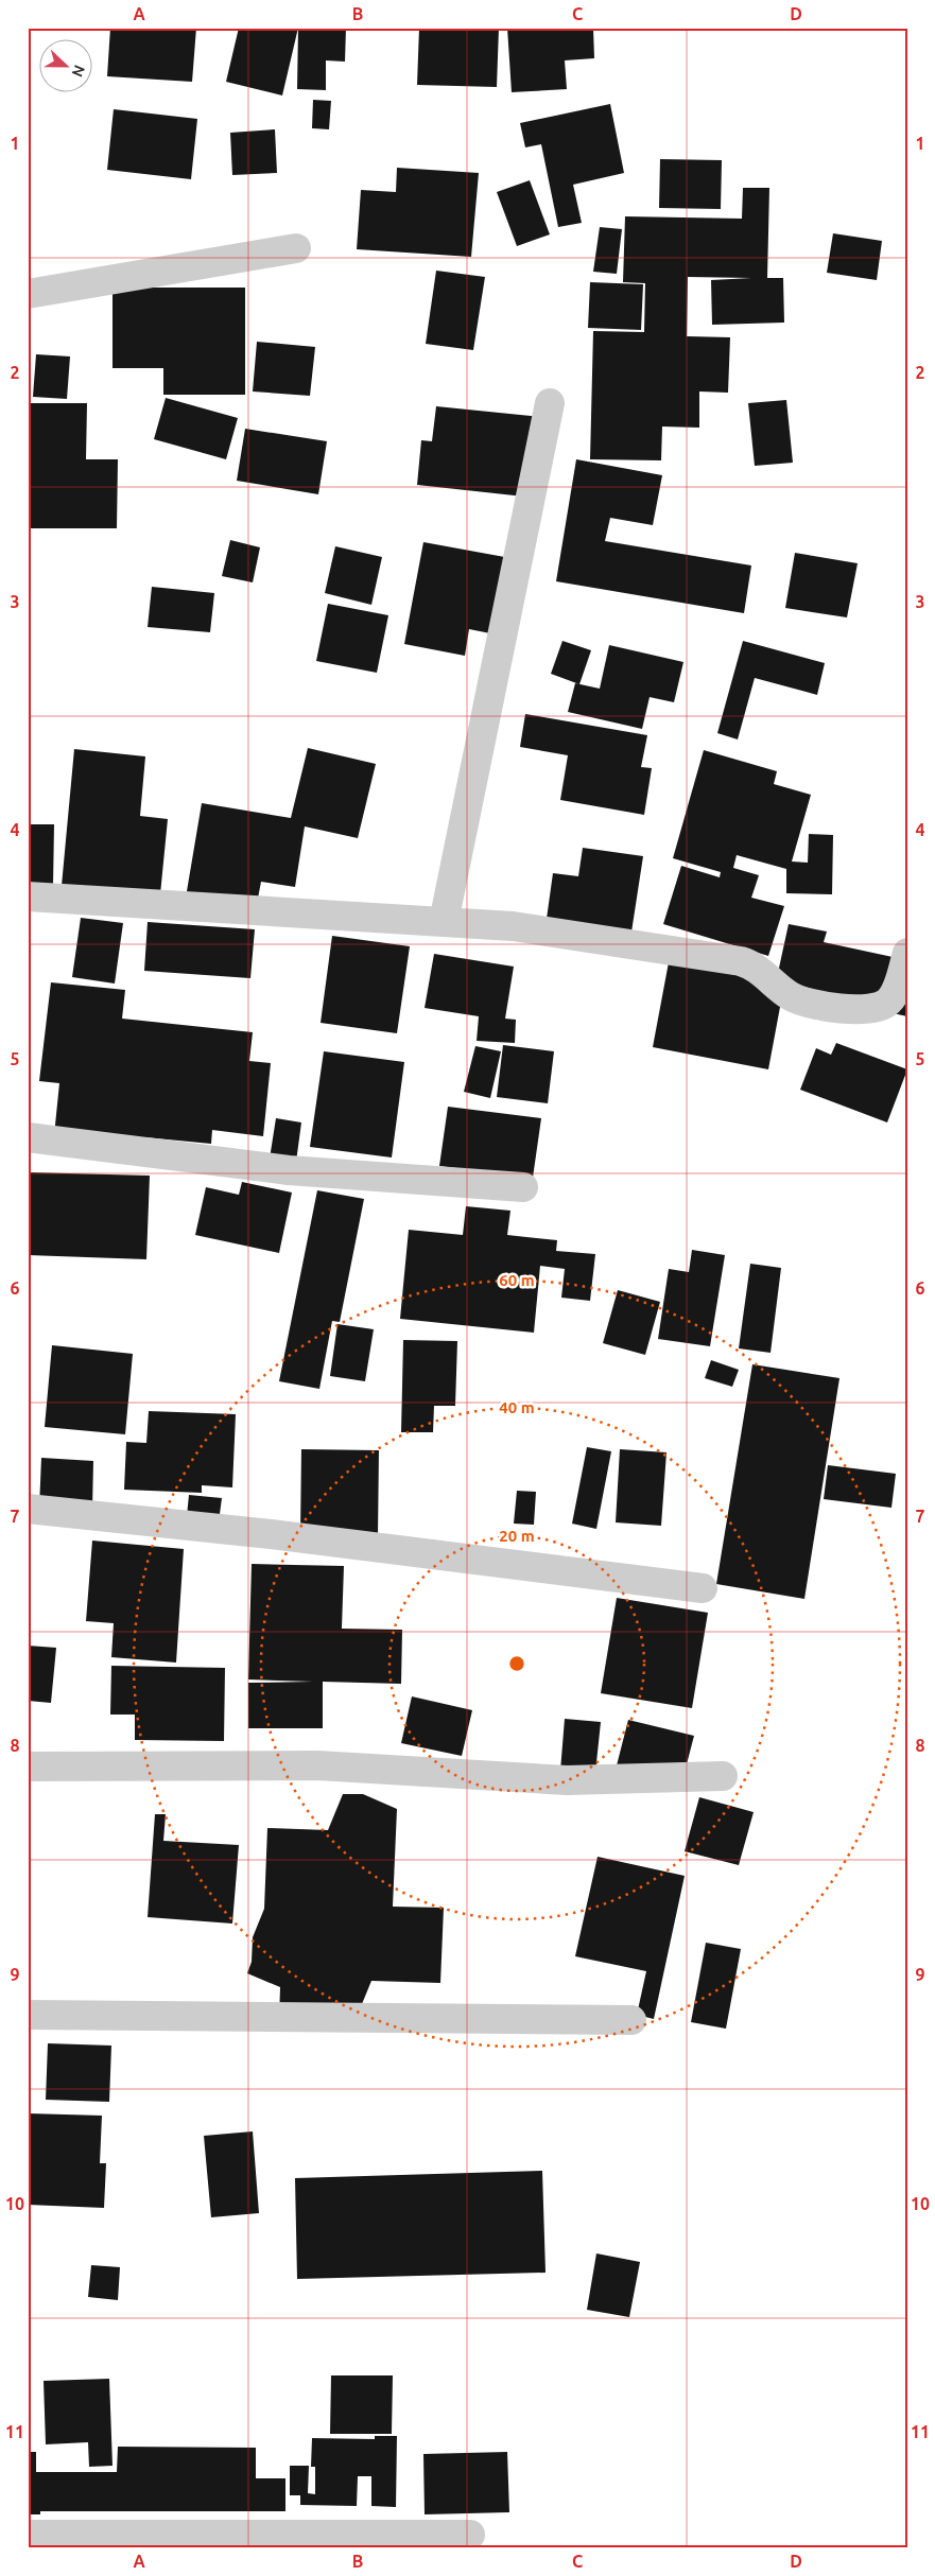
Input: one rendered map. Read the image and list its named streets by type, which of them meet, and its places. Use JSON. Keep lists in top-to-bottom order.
{
  "north": "right",
  "grid": {
    "columns": [
      "A",
      "B",
      "C",
      "D"
    ],
    "rows": [
      "1",
      "2",
      "3",
      "4",
      "5",
      "6",
      "7",
      "8",
      "9",
      "10",
      "11"
    ]
  },
  "rings": ["60 m", "40 m", "20 m"]
}
